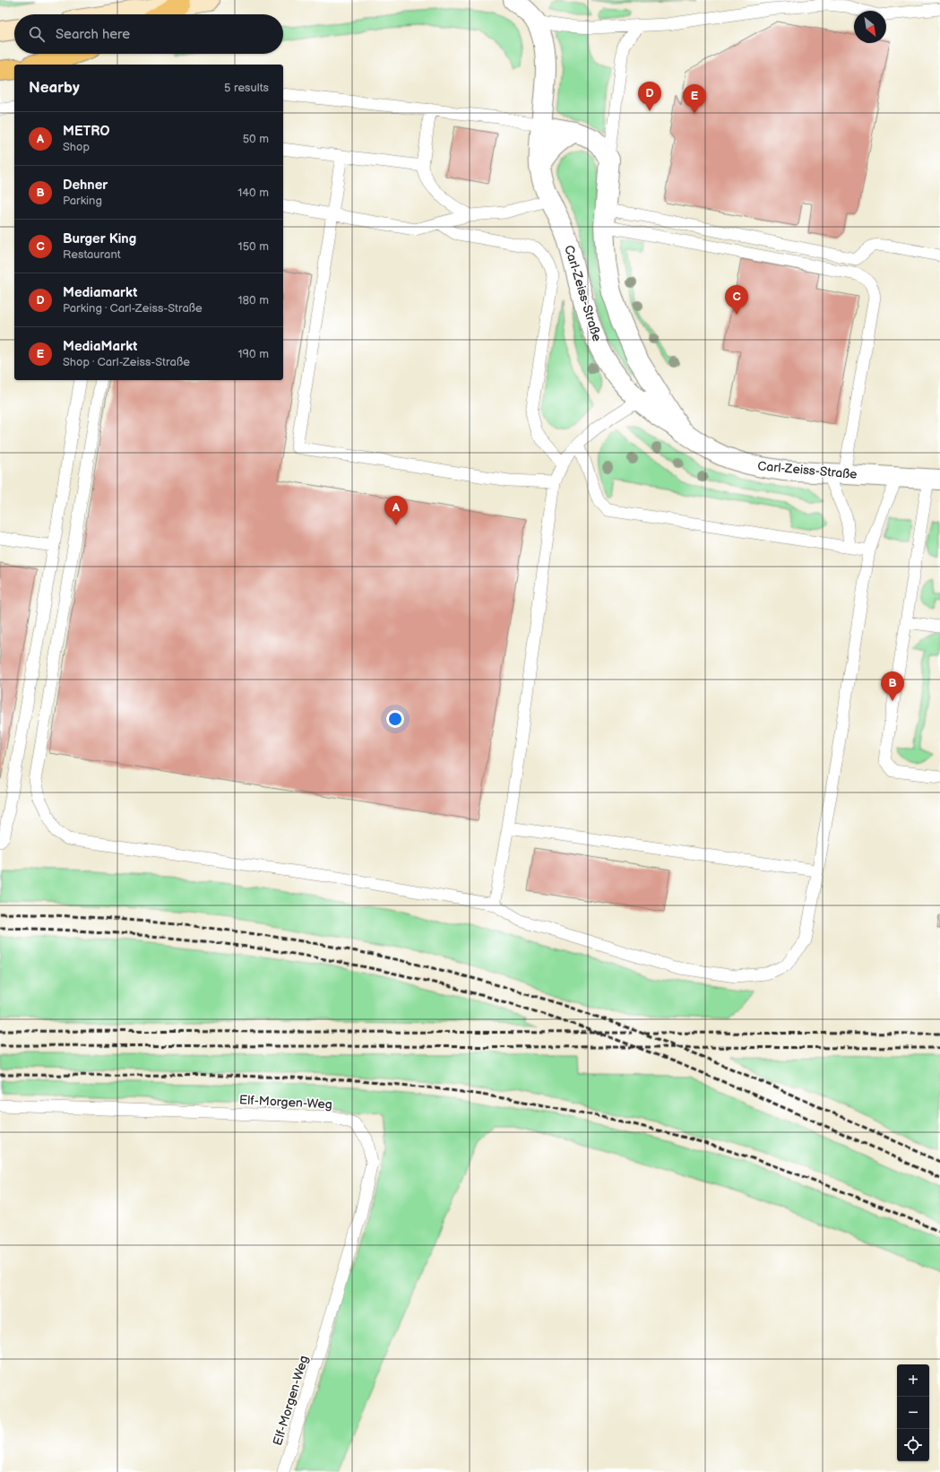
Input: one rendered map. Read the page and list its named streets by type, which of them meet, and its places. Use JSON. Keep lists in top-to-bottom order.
{
  "streets": {
    "street": ["Carl-Zeiss-Straße"],
    "lane": ["Elf-Morgen-Weg"]
  },
  "north": "bottom right",
  "page": {
    "search": "Search here",
    "heading": ["Nearby", "5 results"],
    "pins": [
      "D",
      "E",
      "C",
      "A",
      "B"
    ],
    "list": [
      {
        "mark": "A",
        "name": "METRO",
        "note": "Shop",
        "value": "50 m"
      },
      {
        "mark": "B",
        "name": "Dehner",
        "note": "Parking",
        "value": "140 m"
      },
      {
        "mark": "C",
        "name": "Burger King",
        "note": "Restaurant",
        "value": "150 m"
      },
      {
        "mark": "D",
        "name": "Mediamarkt",
        "note": "Parking · Carl-Zeiss-Straße",
        "value": "180 m"
      },
      {
        "mark": "E",
        "name": "MediaMarkt",
        "note": "Shop · Carl-Zeiss-Straße",
        "value": "190 m"
      }
    ],
    "map_buttons": ["+", "−"]
  }
}
